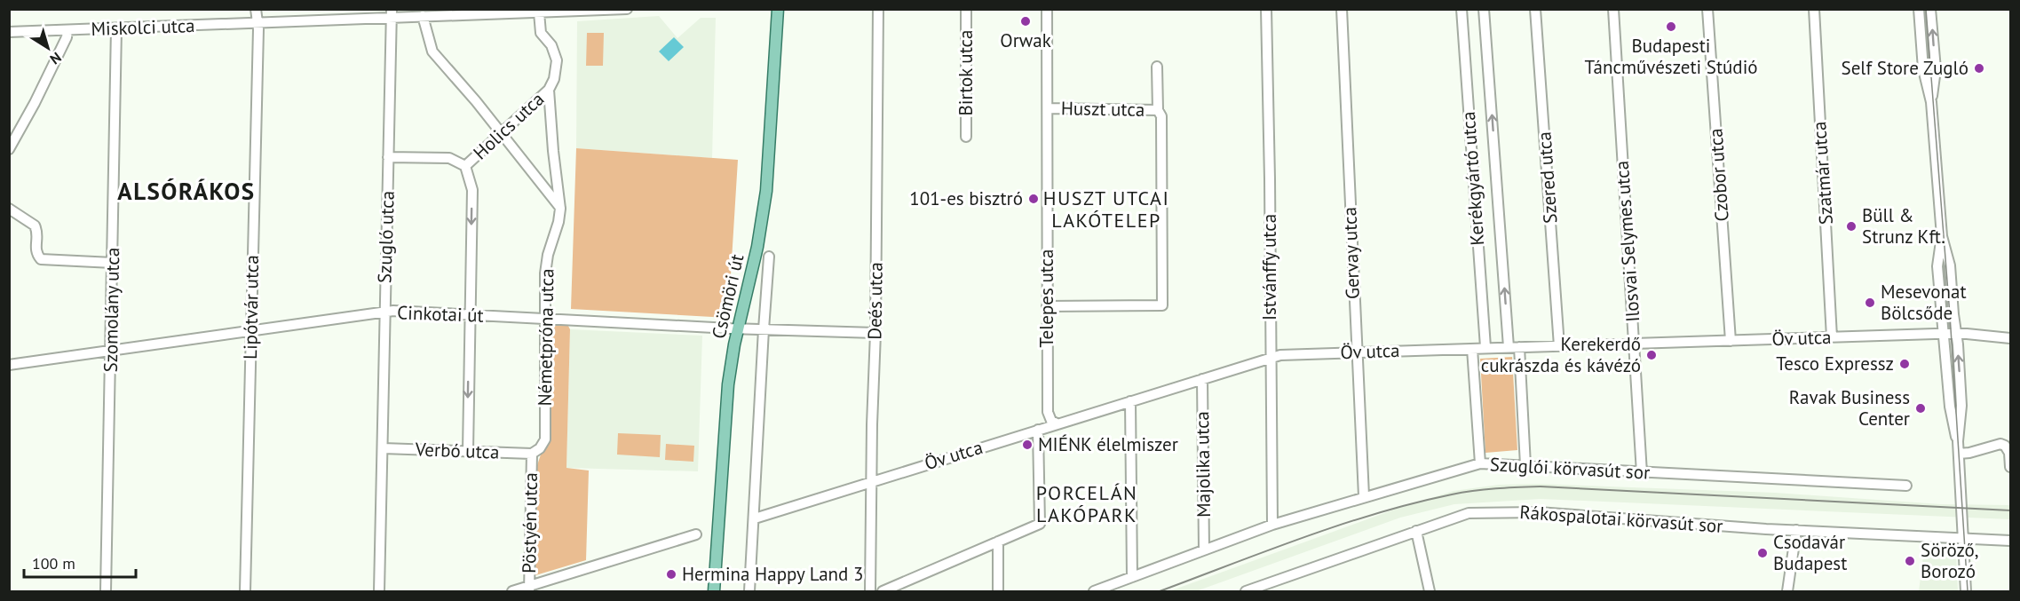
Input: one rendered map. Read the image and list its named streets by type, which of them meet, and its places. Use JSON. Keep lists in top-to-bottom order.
{
  "streets": {
    "main road": ["Csömöri út"],
    "street": [
      "Miskolci utca",
      "Birtok utca",
      "Huszt utca",
      "Holics utca",
      "Szatmár utca",
      "Czobor utca",
      "Szered utca",
      "Kerékgyártó utca",
      "Szugló utca",
      "Ilosvai Selymes utca",
      "Gervay utca",
      "Istvánffy utca",
      "Telepes utca",
      "Deés utca",
      "Lipótvár utca",
      "Szomolány utca",
      "Cinkotai út",
      "Németpróna utca",
      "Öv utca",
      "Verbó utca",
      "Majolika utca",
      "Szuglói körvasút sor",
      "Rákospalotai körvasút sor",
      "Pöstyén utca"
    ]
  },
  "crossings": [
    ["Miskolci utca", "Holics utca"],
    ["Miskolci utca", "Szugló utca"],
    ["Miskolci utca", "Lipótvár utca"],
    ["Miskolci utca", "Szomolány utca"],
    ["Huszt utca", "Telepes utca"],
    ["Holics utca", "Szugló utca"],
    ["Holics utca", "Németpróna utca"],
    ["Szatmár utca", "Öv utca"],
    ["Czobor utca", "Öv utca"],
    ["Szered utca", "Öv utca"],
    ["Kerékgyártó utca", "Öv utca"],
    ["Szugló utca", "Cinkotai út"],
    ["Szugló utca", "Verbó utca"],
    ["Ilosvai Selymes utca", "Öv utca"],
    ["Ilosvai Selymes utca", "Szuglói körvasút sor"],
    ["Gervay utca", "Öv utca"],
    ["Gervay utca", "Szuglói körvasút sor"],
    ["Istvánffy utca", "Öv utca"],
    ["Istvánffy utca", "Szuglói körvasút sor"],
    ["Csömöri út", "Cinkotai út"],
    ["Csömöri út", "Öv utca"],
    ["Telepes utca", "Öv utca"],
    ["Deés utca", "Cinkotai út"],
    ["Deés utca", "Öv utca"],
    ["Lipótvár utca", "Cinkotai út"],
    ["Szomolány utca", "Cinkotai út"],
    ["Cinkotai út", "Németpróna utca"],
    ["Németpróna utca", "Verbó utca"],
    ["Németpróna utca", "Pöstyén utca"],
    ["Öv utca", "Majolika utca"],
    ["Verbó utca", "Pöstyén utca"],
    ["Majolika utca", "Szuglói körvasút sor"]
  ],
  "districts": ["ALSÓRÁKOS", "HUSZT UTCAI LAKÓTELEP", "PORCELÁN LAKÓPARK"],
  "places": [
    "Orwak",
    "Budapesti Táncművészeti Stúdió",
    "Self Store Zugló",
    "101-es bisztró",
    "Büll & Strunz Kft.",
    "Mesevonat Bölcsőde",
    "Kerekerdő cukrászda és kávézó",
    "Tesco Expressz",
    "Ravak Business Center",
    "MIÉNK élelmiszer",
    "Csodavár Budapest",
    "Söröző, Borozó",
    "Hermina Happy Land 3"
  ],
  "scale_bar": "100 m",
  "north": "bottom right"
}
